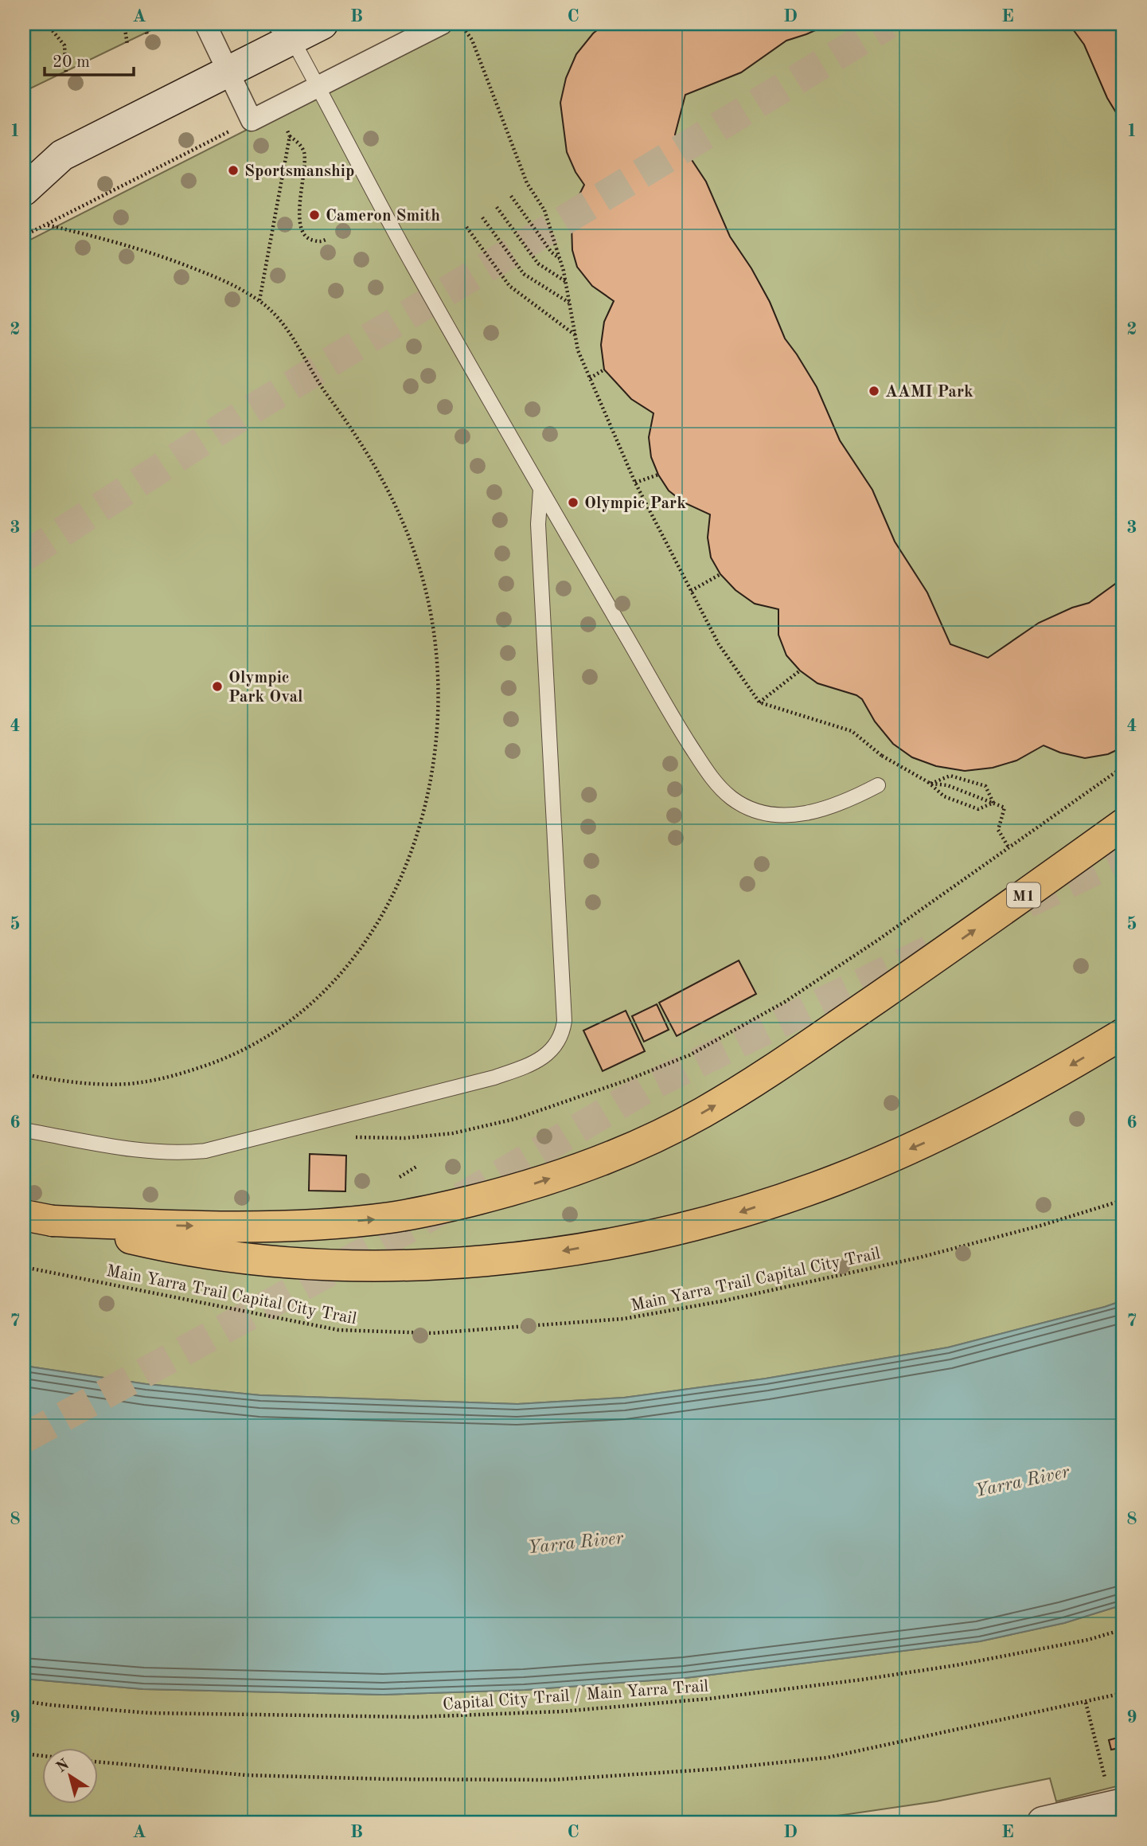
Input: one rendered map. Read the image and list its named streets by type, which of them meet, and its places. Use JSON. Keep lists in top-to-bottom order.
{
  "streets": {
    "highway": ["M1"],
    "path": ["Main Yarra Trail Capital City Trail", "Capital City Trail / Main Yarra Trail"]
  },
  "water": ["Yarra River"],
  "places": [
    "Sportsmanship",
    "Cameron Smith",
    "AAMI Park",
    "Olympic Park",
    "Olympic Park Oval"
  ],
  "scale_bar": "20 m",
  "north": "top left",
  "grid": {
    "columns": [
      "A",
      "B",
      "C",
      "D",
      "E"
    ],
    "rows": [
      "1",
      "2",
      "3",
      "4",
      "5",
      "6",
      "7",
      "8",
      "9"
    ]
  }
}
